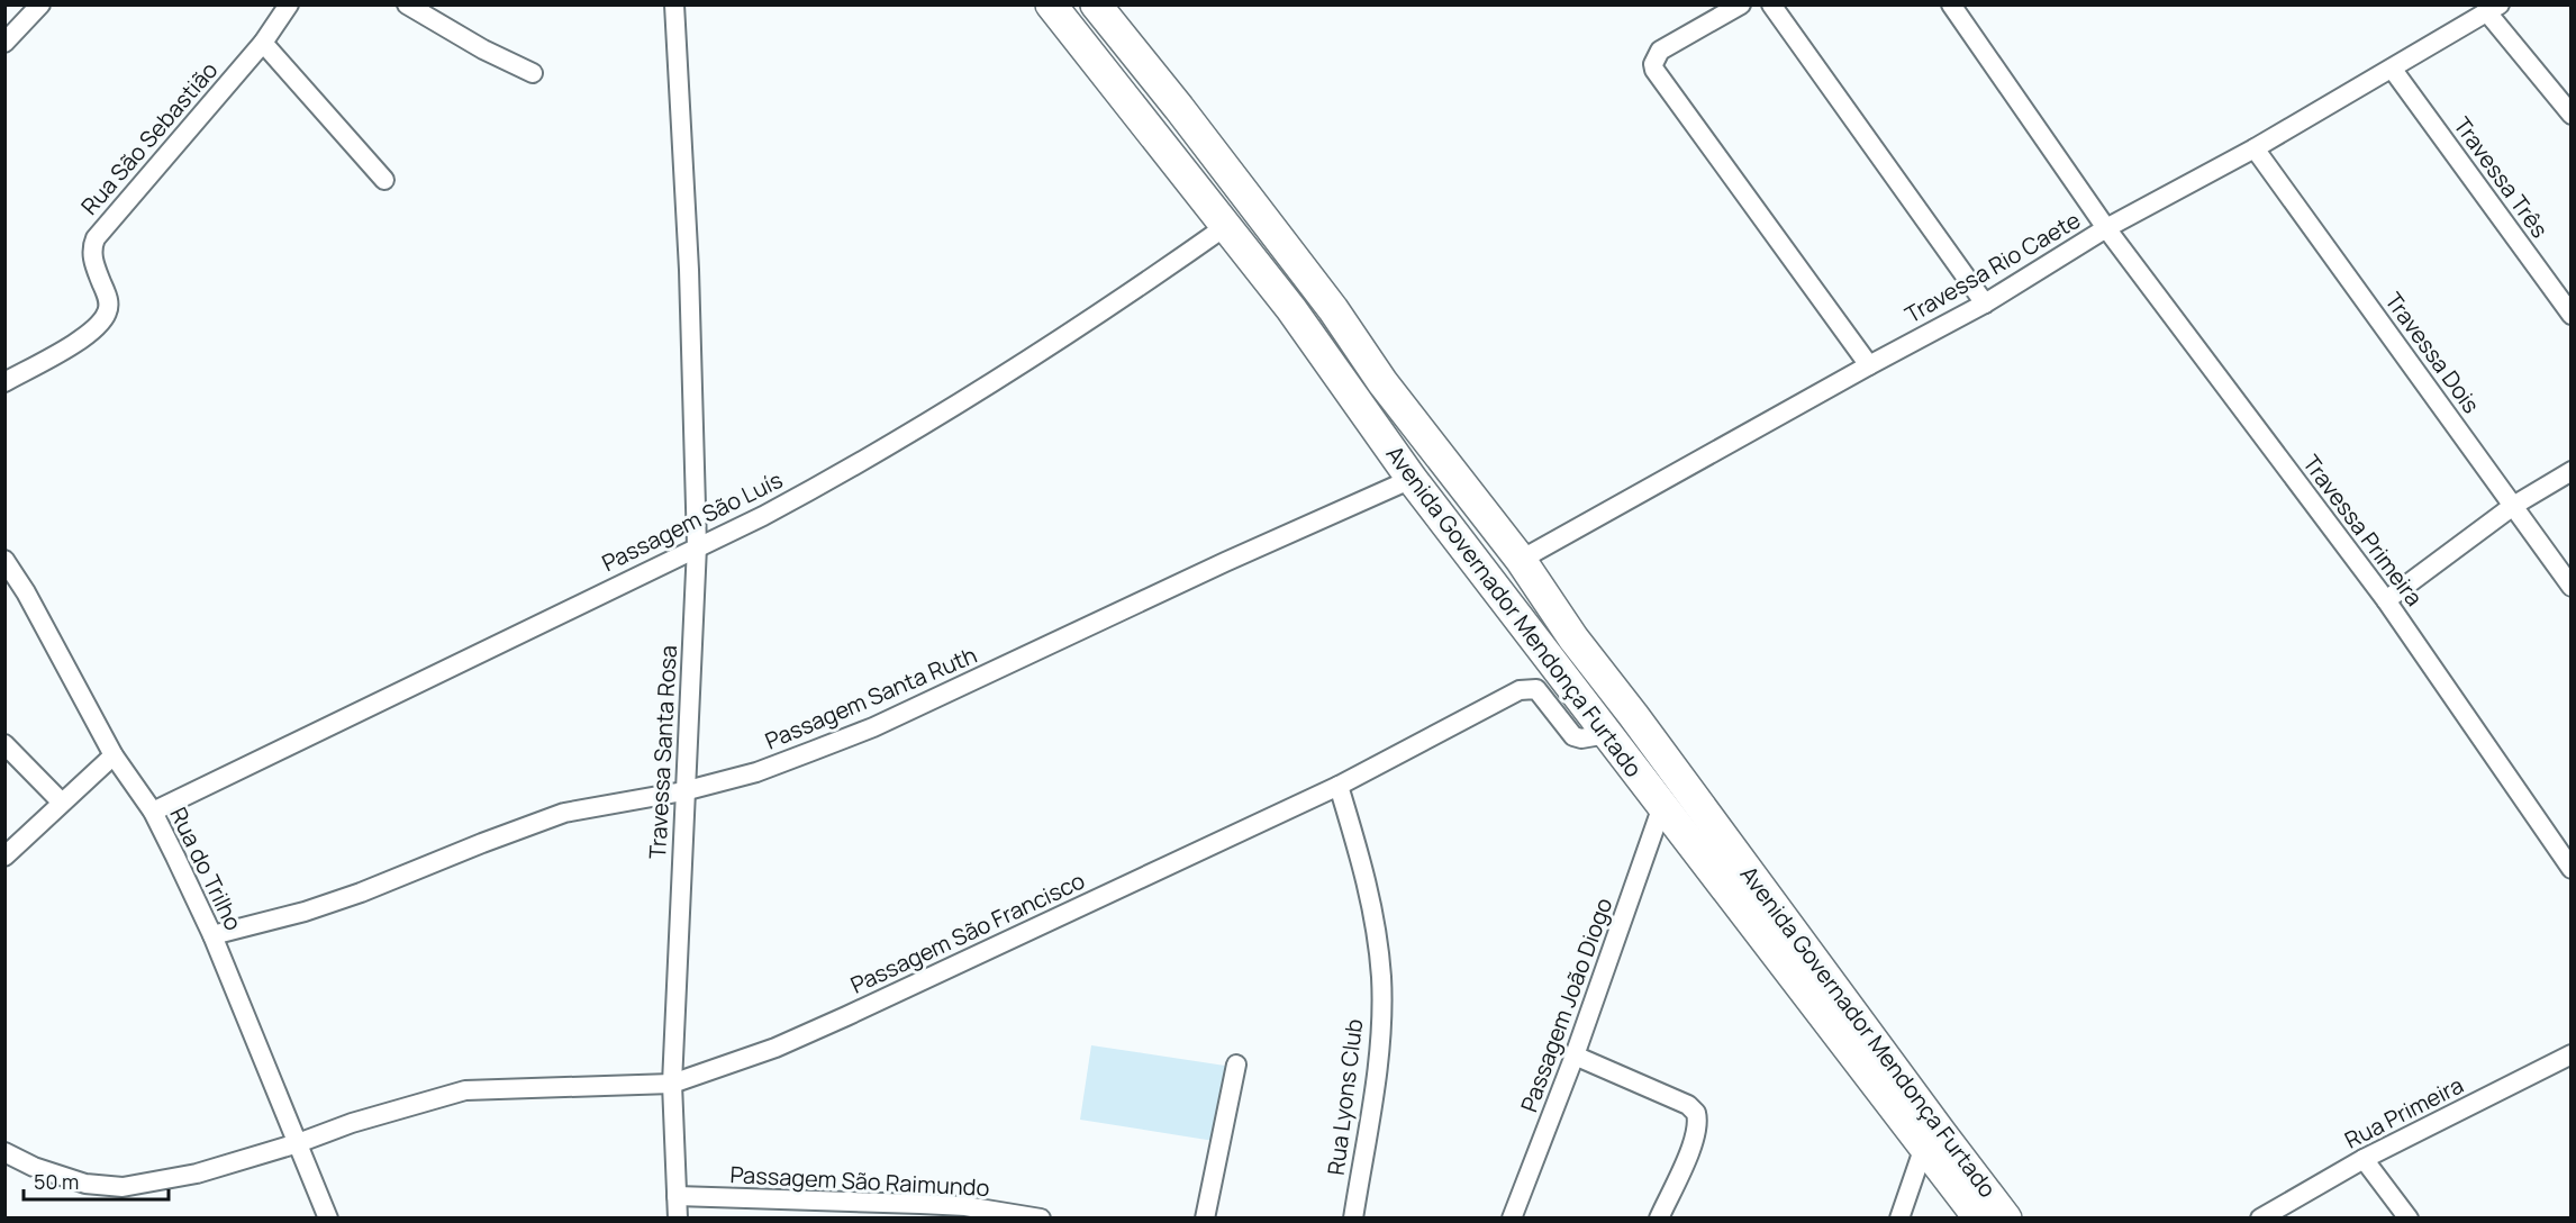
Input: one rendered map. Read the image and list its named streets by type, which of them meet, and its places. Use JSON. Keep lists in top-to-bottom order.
{
  "streets": {
    "main road": ["Avenida Governador Mendonça Furtado"],
    "street": [
      "Rua São Sebastião",
      "Travessa Três",
      "Travessa Rio Caete",
      "Travessa Dois",
      "Passagem São Luís",
      "Travessa Primeira",
      "Passagem Santa Ruth",
      "Travessa Santa Rosa",
      "Rua do Trilho",
      "Passagem São Francisco",
      "Passagem João Diogo",
      "Rua Lyons Club",
      "Rua Primeira",
      "Passagem São Raimundo"
    ]
  },
  "crossings": [
    ["Travessa Três", "Travessa Rio Caete"],
    ["Travessa Rio Caete", "Travessa Dois"],
    ["Travessa Rio Caete", "Travessa Primeira"],
    ["Travessa Rio Caete", "Avenida Governador Mendonça Furtado"],
    ["Passagem São Luís", "Avenida Governador Mendonça Furtado"],
    ["Passagem São Luís", "Travessa Santa Rosa"],
    ["Passagem São Luís", "Rua do Trilho"],
    ["Avenida Governador Mendonça Furtado", "Passagem Santa Ruth"],
    ["Avenida Governador Mendonça Furtado", "Passagem São Francisco"],
    ["Avenida Governador Mendonça Furtado", "Passagem João Diogo"],
    ["Passagem Santa Ruth", "Travessa Santa Rosa"],
    ["Passagem Santa Ruth", "Rua do Trilho"],
    ["Travessa Santa Rosa", "Passagem São Francisco"],
    ["Travessa Santa Rosa", "Passagem São Raimundo"],
    ["Rua do Trilho", "Passagem São Francisco"],
    ["Passagem São Francisco", "Rua Lyons Club"]
  ],
  "scale_bar": "50 m"
}
